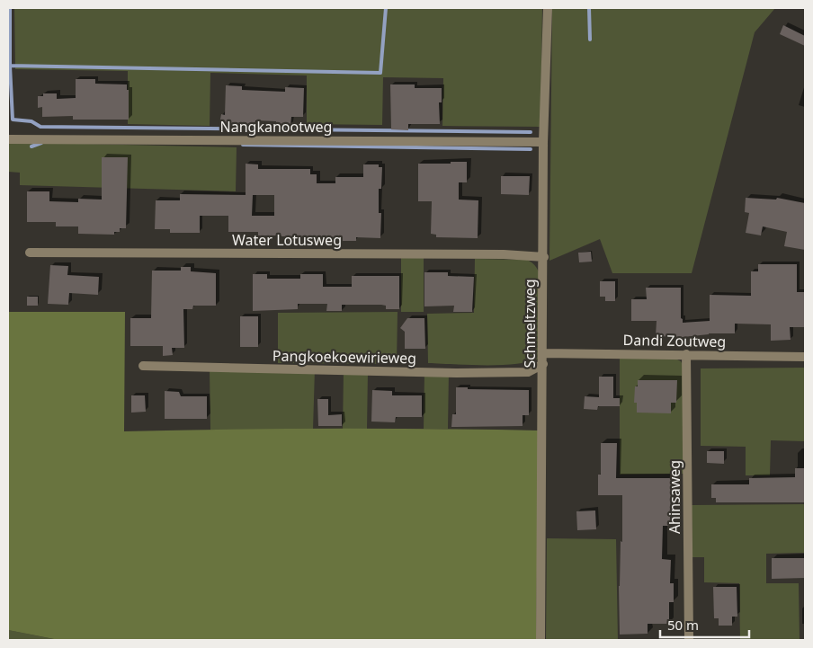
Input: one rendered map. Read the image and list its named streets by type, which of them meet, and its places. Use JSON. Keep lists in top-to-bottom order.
{
  "streets": {
    "street": [
      "Nangkanootweg",
      "Water Lotusweg",
      "Schmeltzweg",
      "Dandi Zoutweg",
      "Pangkoekoewirieweg",
      "Ahinsaweg"
    ]
  },
  "crossings": [
    ["Nangkanootweg", "Schmeltzweg"],
    ["Water Lotusweg", "Schmeltzweg"],
    ["Schmeltzweg", "Dandi Zoutweg"],
    ["Schmeltzweg", "Pangkoekoewirieweg"],
    ["Dandi Zoutweg", "Ahinsaweg"]
  ],
  "scale_bar": "50 m"
}
